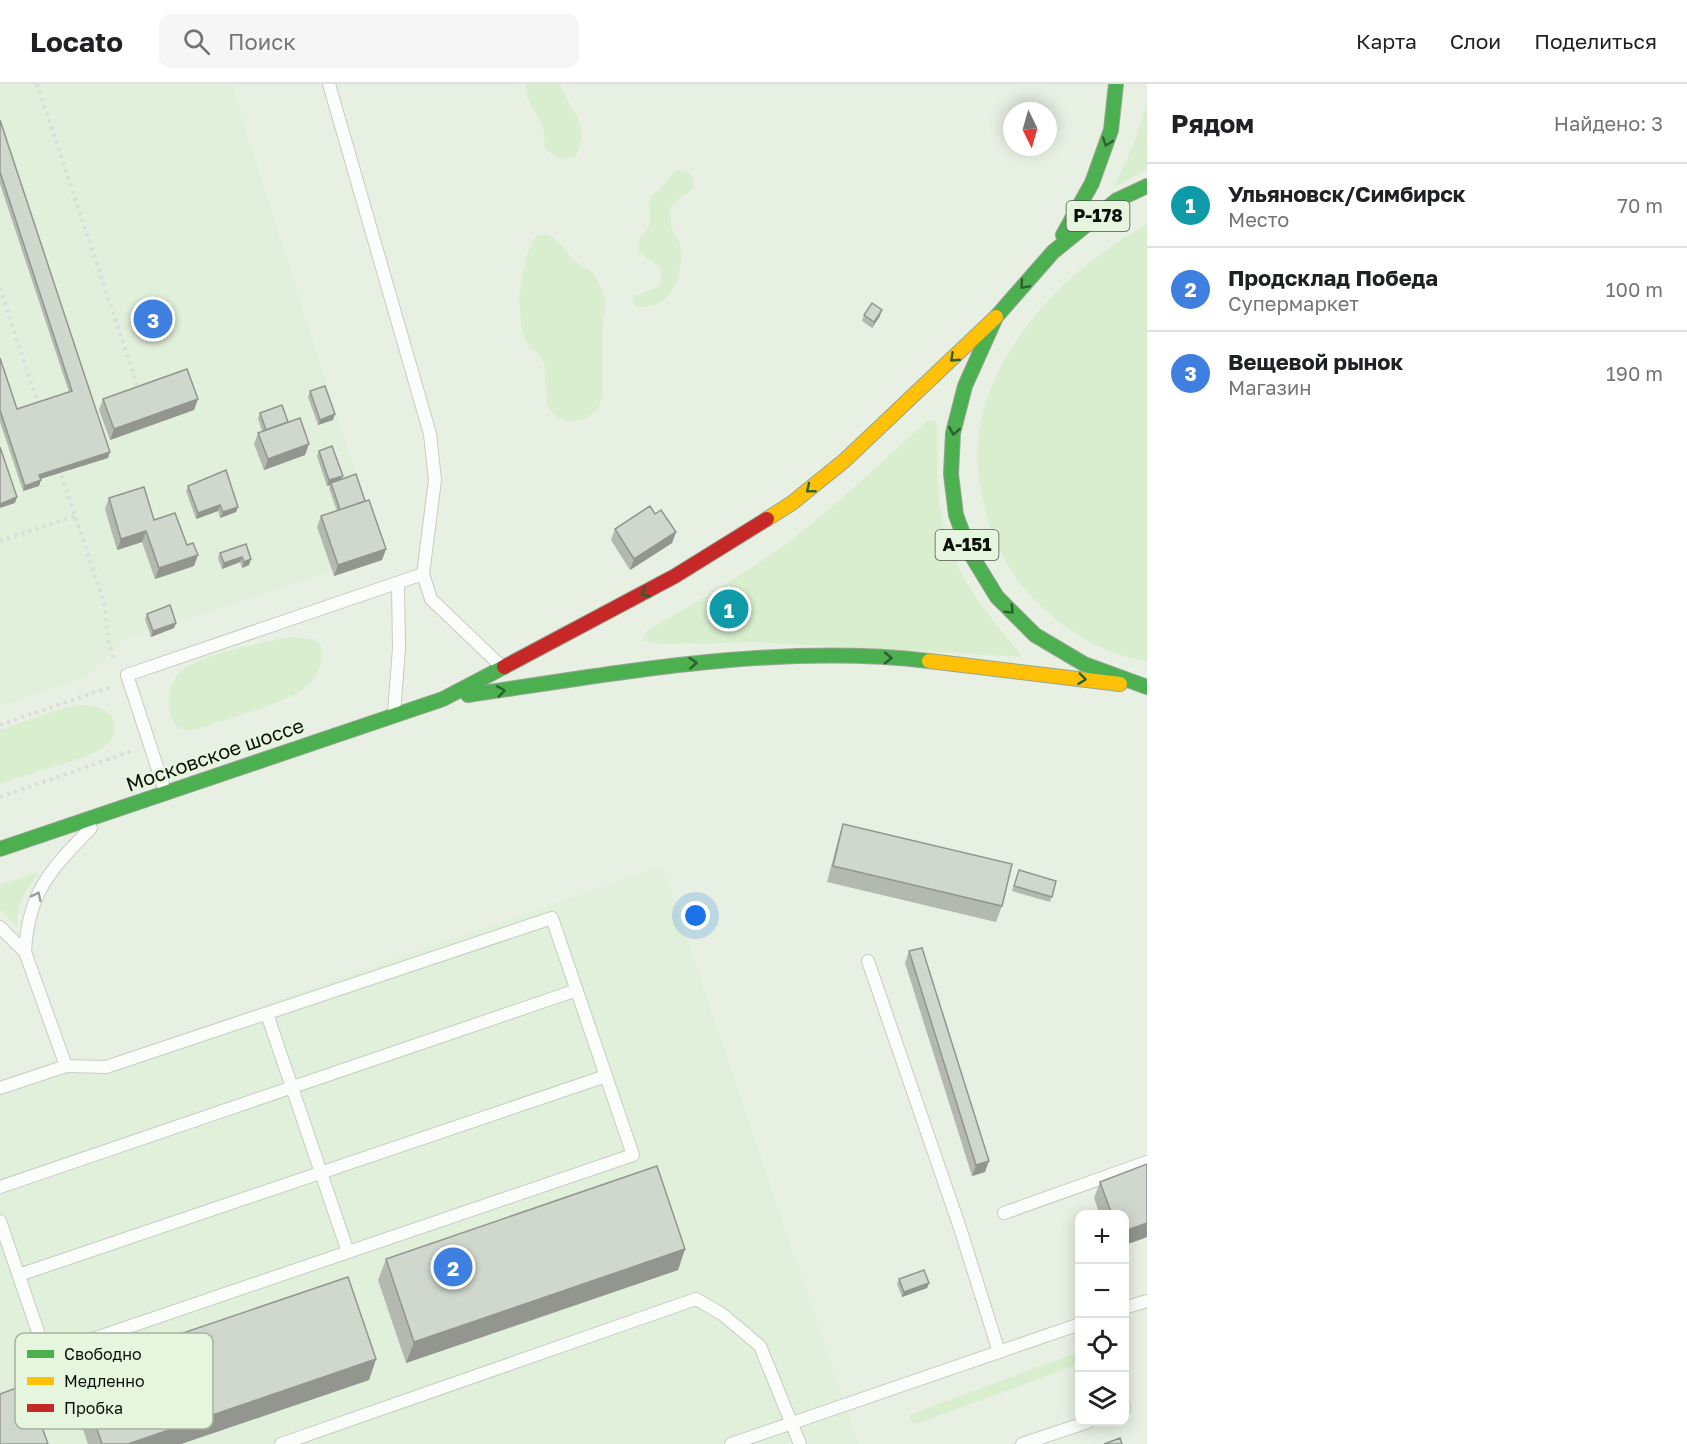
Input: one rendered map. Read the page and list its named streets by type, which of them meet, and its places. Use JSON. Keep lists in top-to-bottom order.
{
  "streets": {
    "main road": ["Р-178", "А-151", "Московское шоссе"]
  },
  "crossings": [
    ["Р-178", "А-151"]
  ],
  "legend": ["Свободно", "Медленно", "Пробка"],
  "north": "bottom",
  "page": {
    "header": "Locato",
    "search": "Поиск",
    "nav": ["Карта", "Слои", "Поделиться"],
    "heading": ["Рядом", "Найдено: 3"],
    "list": [
      {
        "mark": "1",
        "name": "Ульяновск/Симбирск",
        "note": "Место",
        "value": "70 m"
      },
      {
        "mark": "2",
        "name": "Продсклад Победа",
        "note": "Супермаркет",
        "value": "100 m"
      },
      {
        "mark": "3",
        "name": "Вещевой рынок",
        "note": "Магазин",
        "value": "190 m"
      }
    ],
    "pins": ["3", "1", "2"],
    "map_buttons": ["+", "−"]
  }
}
